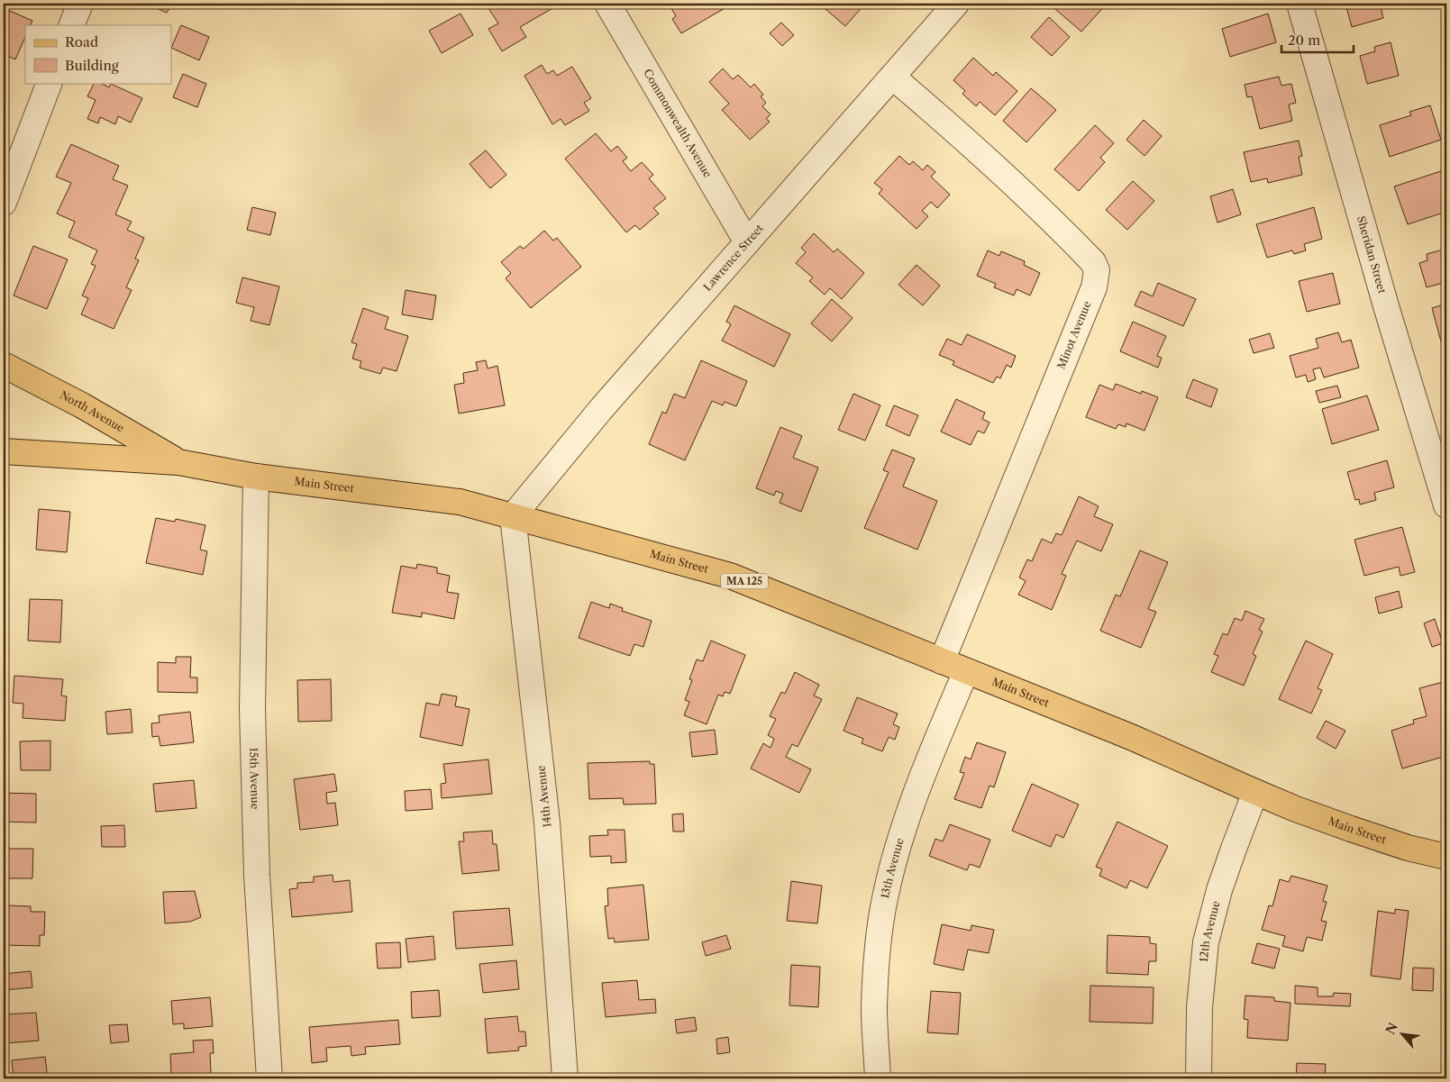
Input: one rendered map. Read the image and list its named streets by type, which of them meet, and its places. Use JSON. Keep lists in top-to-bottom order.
{
  "streets": {
    "main road": ["North Avenue", "Main Street", "MA 125"],
    "street": [
      "Commonwealth Avenue",
      "Sheridan Street",
      "Lawrence Street",
      "Minot Avenue",
      "15th Avenue",
      "14th Avenue",
      "13th Avenue",
      "12th Avenue"
    ]
  },
  "crossings": [
    ["Commonwealth Avenue", "Lawrence Street"],
    ["Lawrence Street", "Minot Avenue"],
    ["Lawrence Street", "Main Street"],
    ["Lawrence Street", "14th Avenue"],
    ["Minot Avenue", "Main Street"],
    ["North Avenue", "Main Street"],
    ["Main Street", "15th Avenue"],
    ["Main Street", "14th Avenue"],
    ["Main Street", "13th Avenue"],
    ["Main Street", "12th Avenue"]
  ],
  "legend": ["Road", "Building"],
  "scale_bar": "20 m",
  "north": "top left"
}
